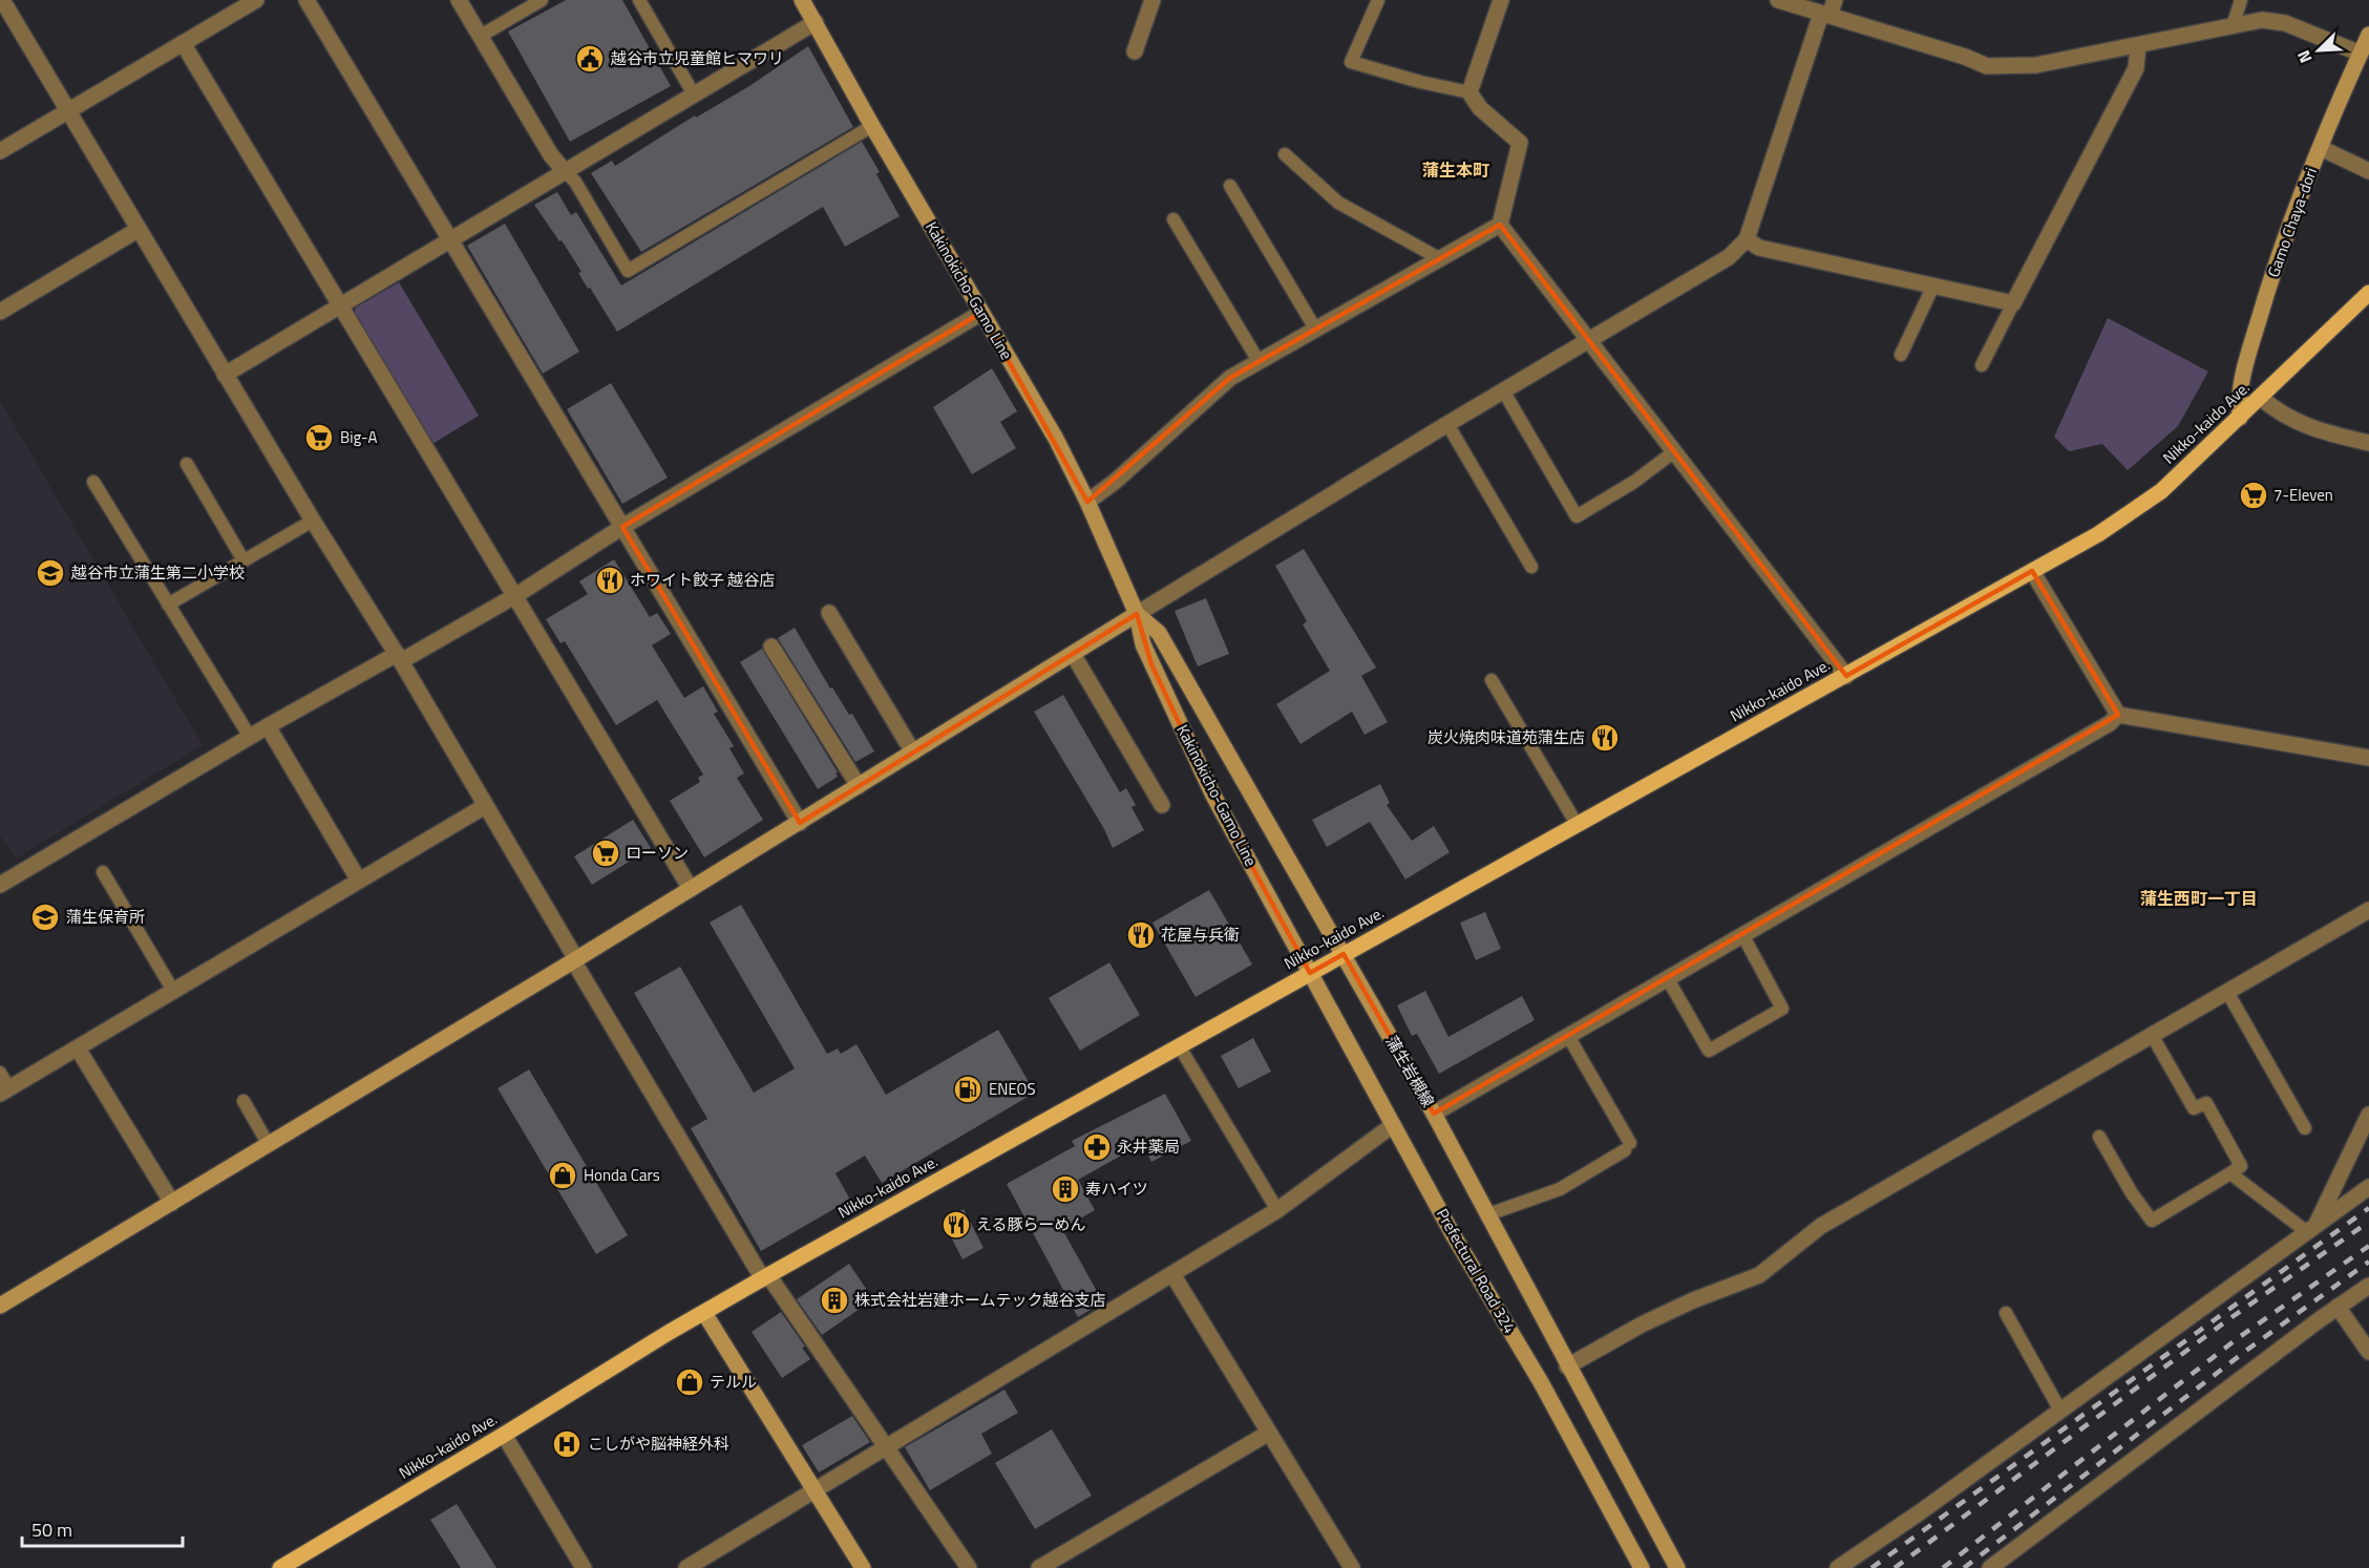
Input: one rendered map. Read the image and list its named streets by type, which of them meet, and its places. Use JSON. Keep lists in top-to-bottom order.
{
  "streets": {
    "main road": [
      "Gamo Chaya-dori",
      "Kakinokicho-Gamo Line",
      "Nikko-kaido Ave.",
      "蒲生岩槻線",
      "Prefectural Road 324"
    ]
  },
  "crossings": [
    ["Gamo Chaya-dori", "Nikko-kaido Ave."],
    ["Kakinokicho-Gamo Line", "Nikko-kaido Ave."],
    ["Kakinokicho-Gamo Line", "蒲生岩槻線"],
    ["Kakinokicho-Gamo Line", "Prefectural Road 324"],
    ["Nikko-kaido Ave.", "蒲生岩槻線"],
    ["Nikko-kaido Ave.", "Prefectural Road 324"]
  ],
  "districts": ["蒲生本町", "蒲生西町一丁目"],
  "places": {
    "public building": ["越谷市立児童館ヒマワリ"],
    "supermarket": ["Big-A", "7-Eleven", "ローソン"],
    "school or university": ["越谷市立蒲生第二小学校", "蒲生保育所"],
    "restaurant": [
      "ホワイト餃子 越谷店",
      "炭火焼肉味道苑蒲生店",
      "花屋与兵衛",
      "える豚らーめん"
    ],
    "fuel station": ["ENEOS"],
    "pharmacy": ["永井薬局"],
    "shop": ["Honda Cars", "テルル"],
    "building": ["寿ハイツ", "株式会社岩建ホームテック越谷支店"],
    "hospital": ["こしがや脳神経外科"]
  },
  "scale_bar": "50 m",
  "north": "bottom left"
}
